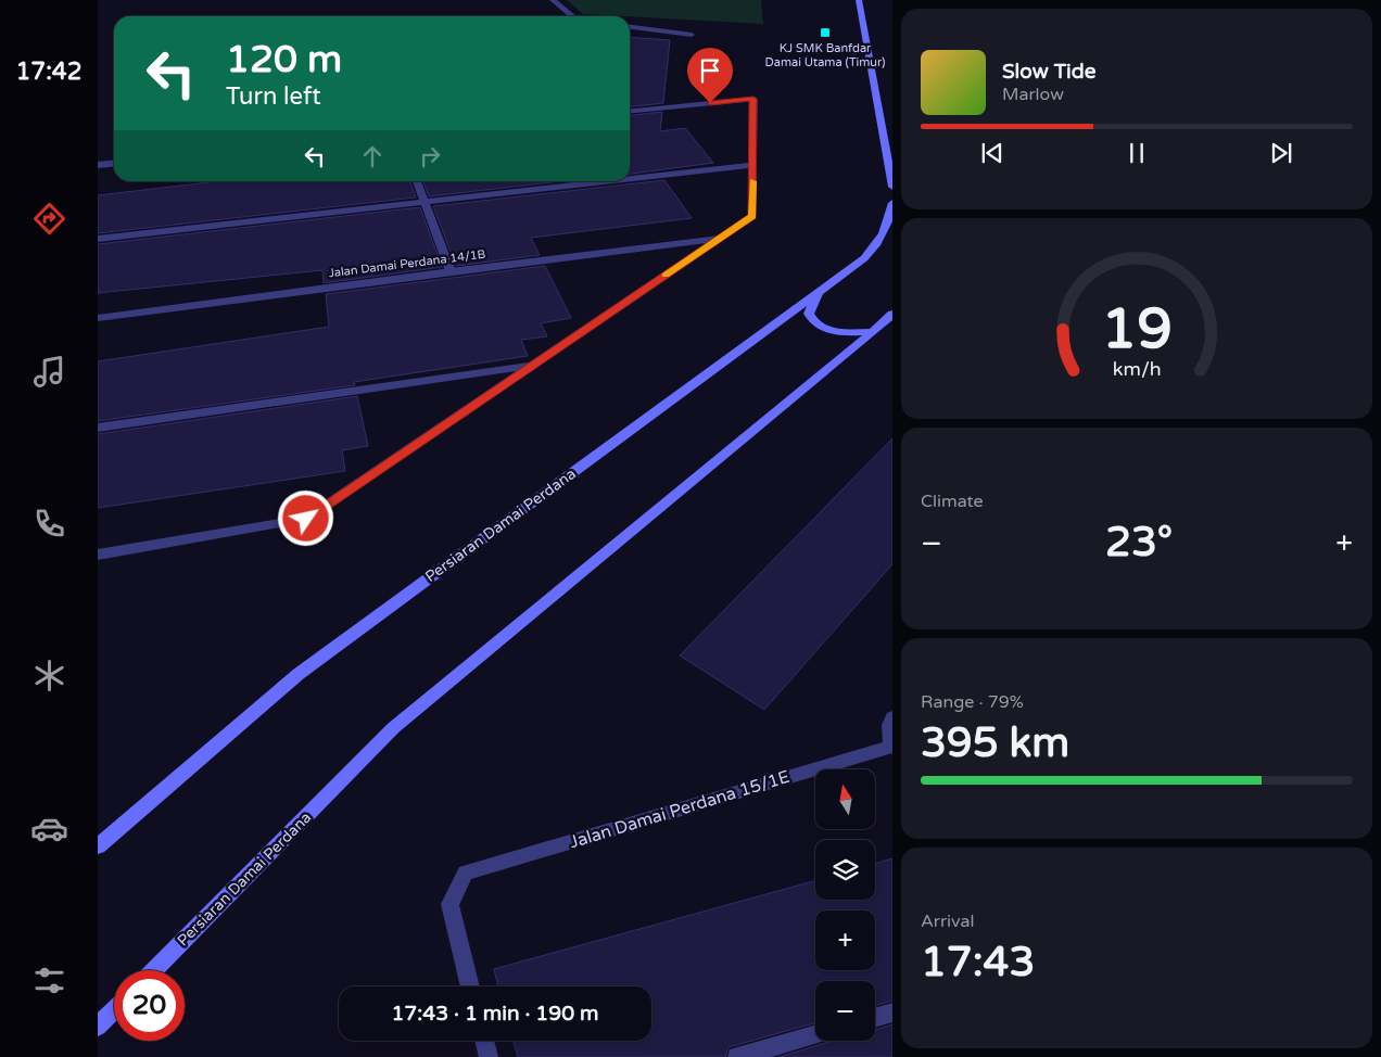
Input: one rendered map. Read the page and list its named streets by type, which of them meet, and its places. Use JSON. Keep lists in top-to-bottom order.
{
  "streets": {
    "main road": ["Persiaran Damai Perdana"],
    "street": ["Jalan Damai Perdana 14/1B", "Jalan Damai Perdana 15/1E"]
  },
  "places": {
    "transit": ["KJ SMK Banfdar Damai Utama (Timur)"]
  },
  "north": "top",
  "page": {
    "tabs": "17:42",
    "turn": ["120 m", "Turn left"],
    "song": ["Slow Tide", "Marlow"],
    "tile": [
      "Climate",
      ["Range · 79%", "395 km"],
      ["Arrival", "17:43"]
    ],
    "heat": ["−", "23°", "+"],
    "map_buttons": ["+", "−"],
    "limit": "20",
    "trip": "17:43 · 1 min · 190 m",
    "gauge": ["19", "km/h"]
  }
}
